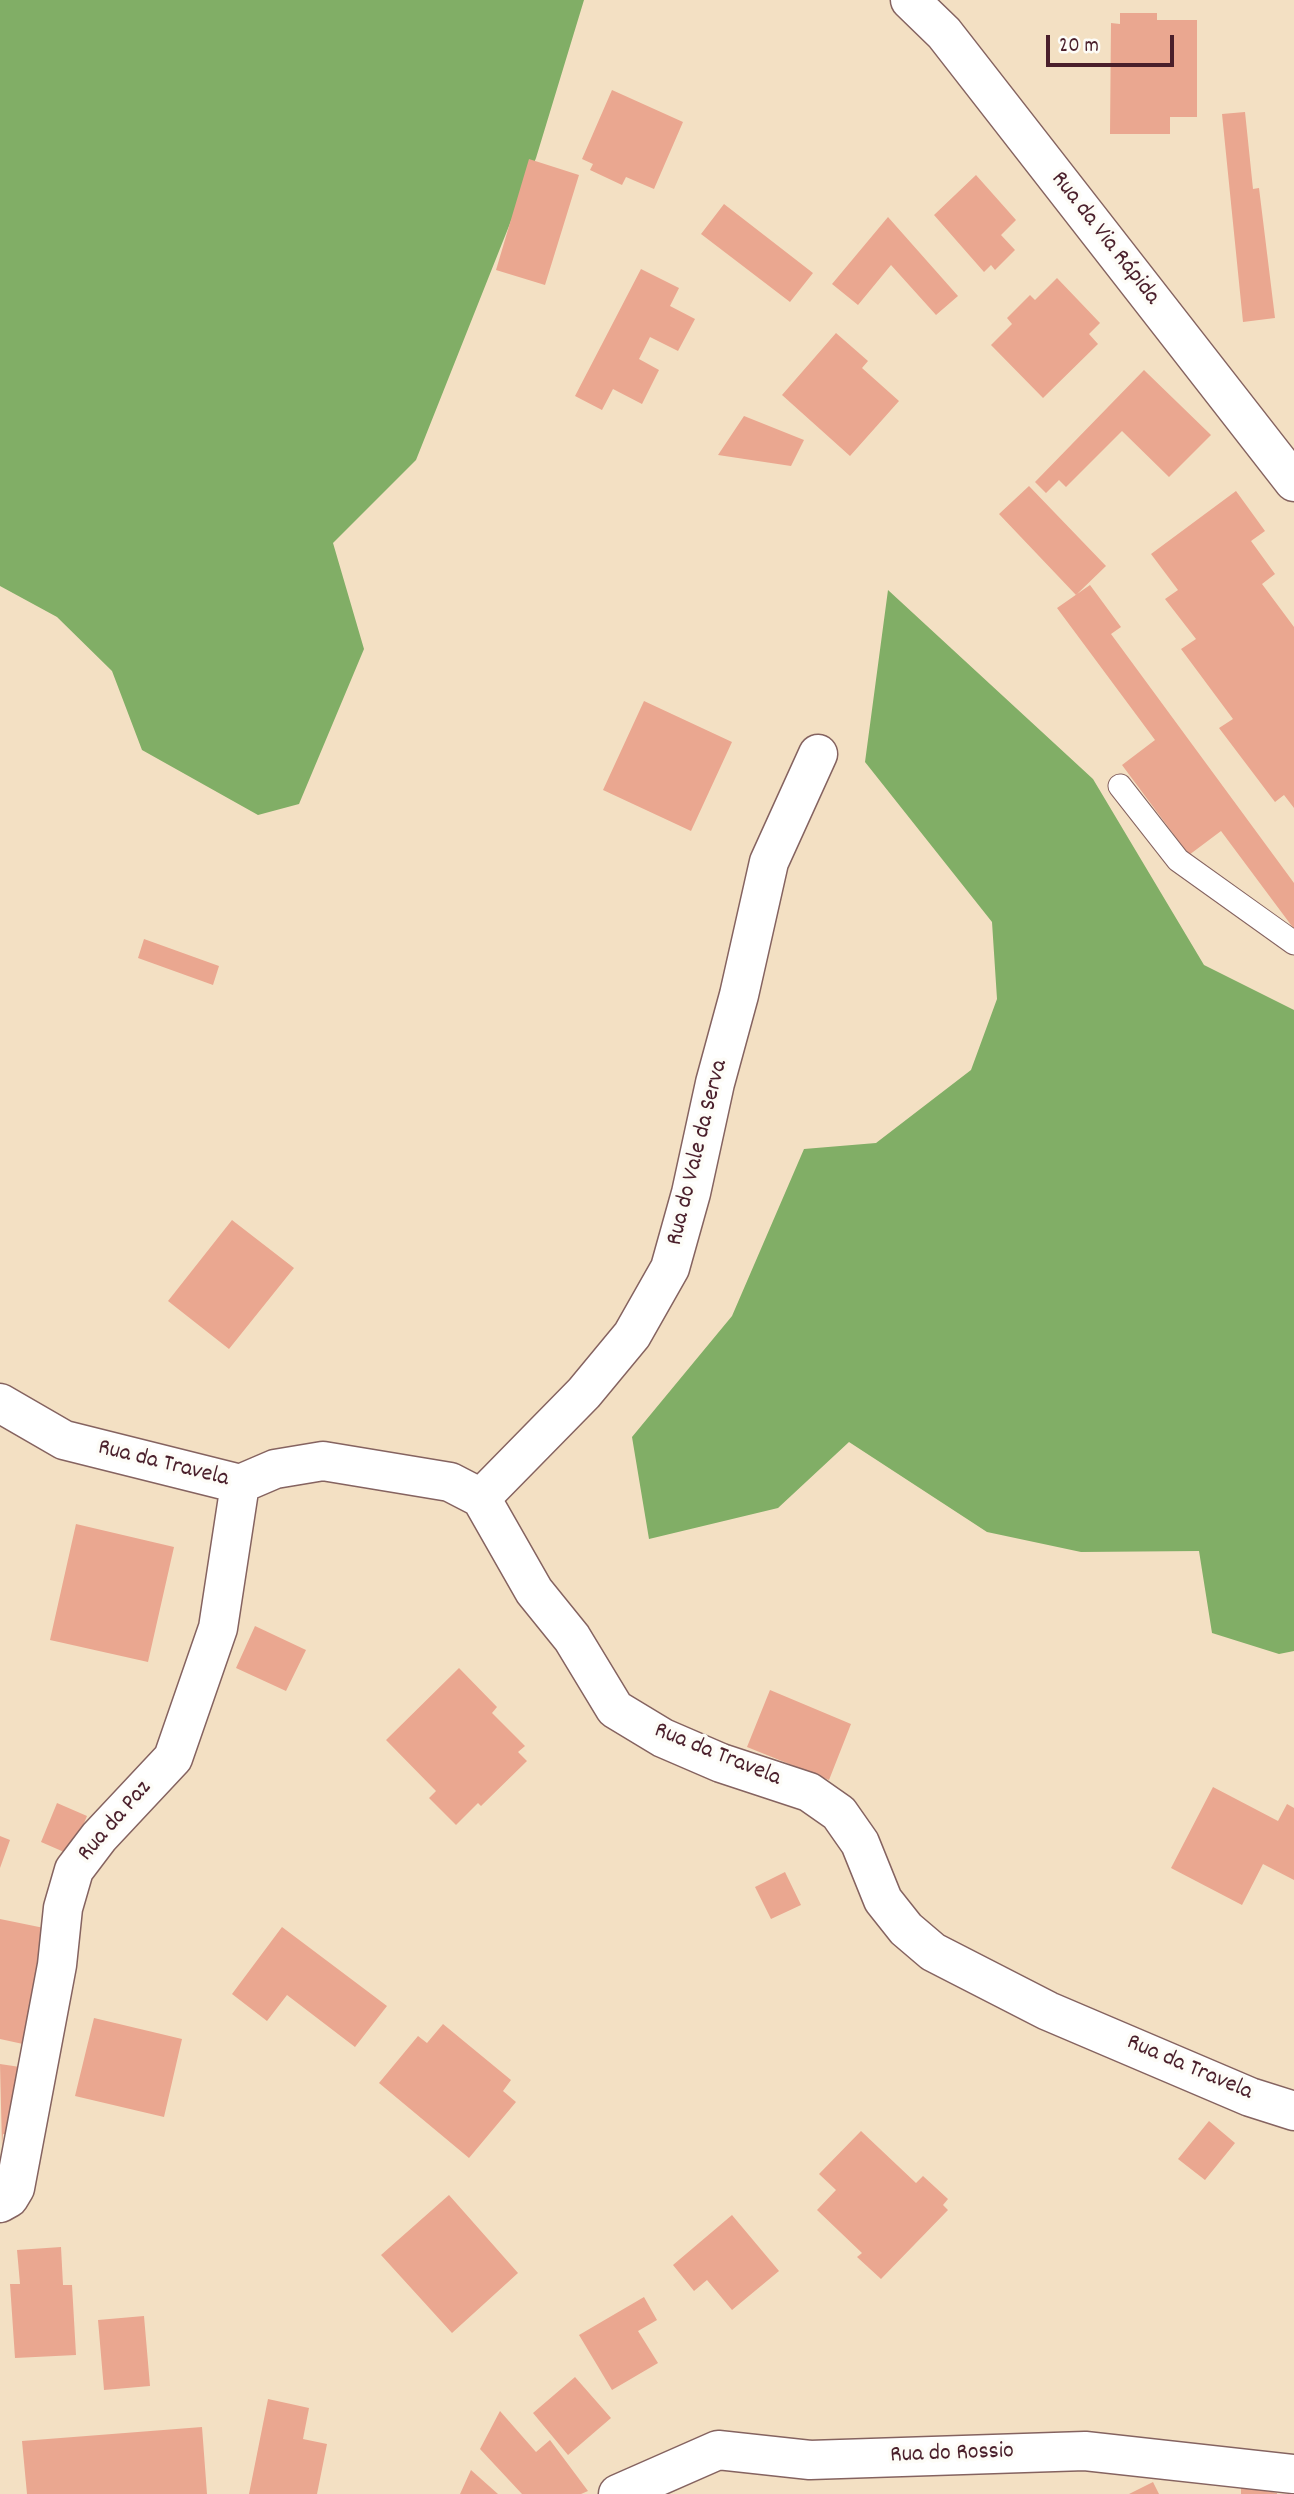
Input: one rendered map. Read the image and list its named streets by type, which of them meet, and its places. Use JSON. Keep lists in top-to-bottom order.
{
  "streets": {
    "street": [
      "Rua da Via Rápida",
      "Rua do Vale da Serva",
      "Rua da Travela",
      "Rua da Paz",
      "Rua do Rossio"
    ]
  },
  "crossings": [
    ["Rua do Vale da Serva", "Rua da Travela"],
    ["Rua da Travela", "Rua da Paz"]
  ],
  "scale_bar": "20 m"
}
